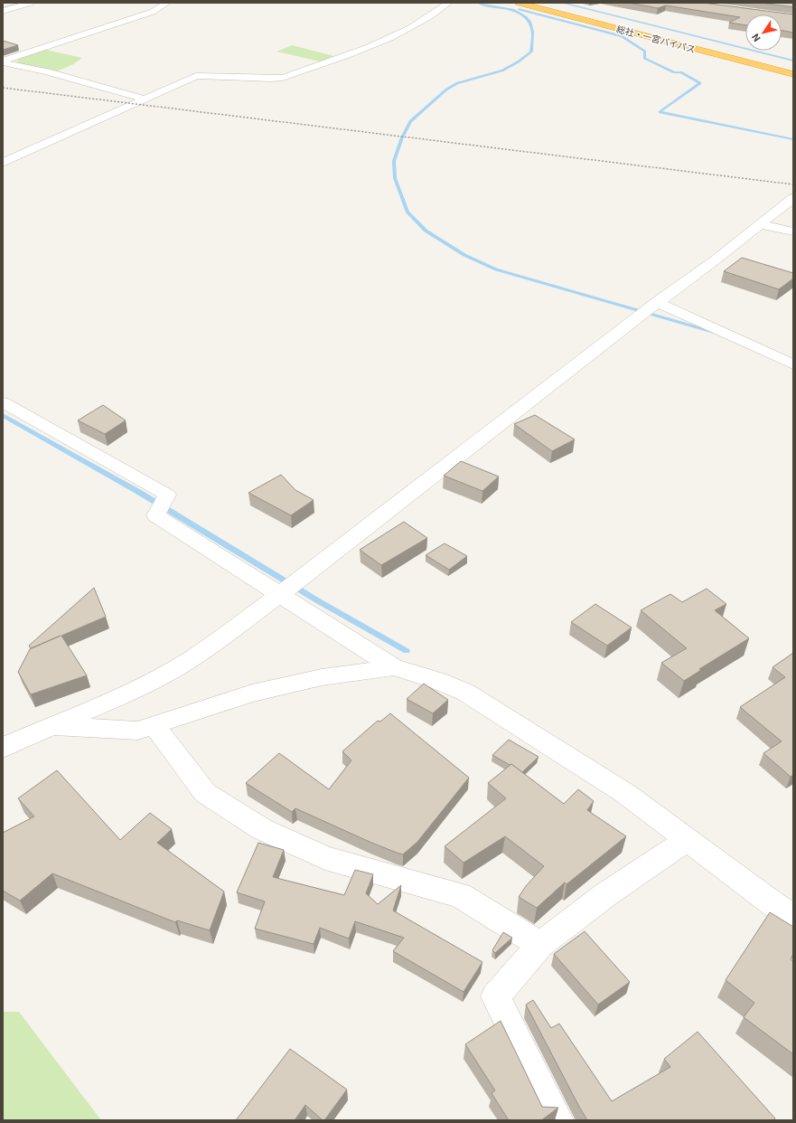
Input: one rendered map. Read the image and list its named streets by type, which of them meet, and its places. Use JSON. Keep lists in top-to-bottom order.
{
  "streets": {
    "highway": ["総社・一宮バイパス"]
  },
  "north": "bottom left"
}
